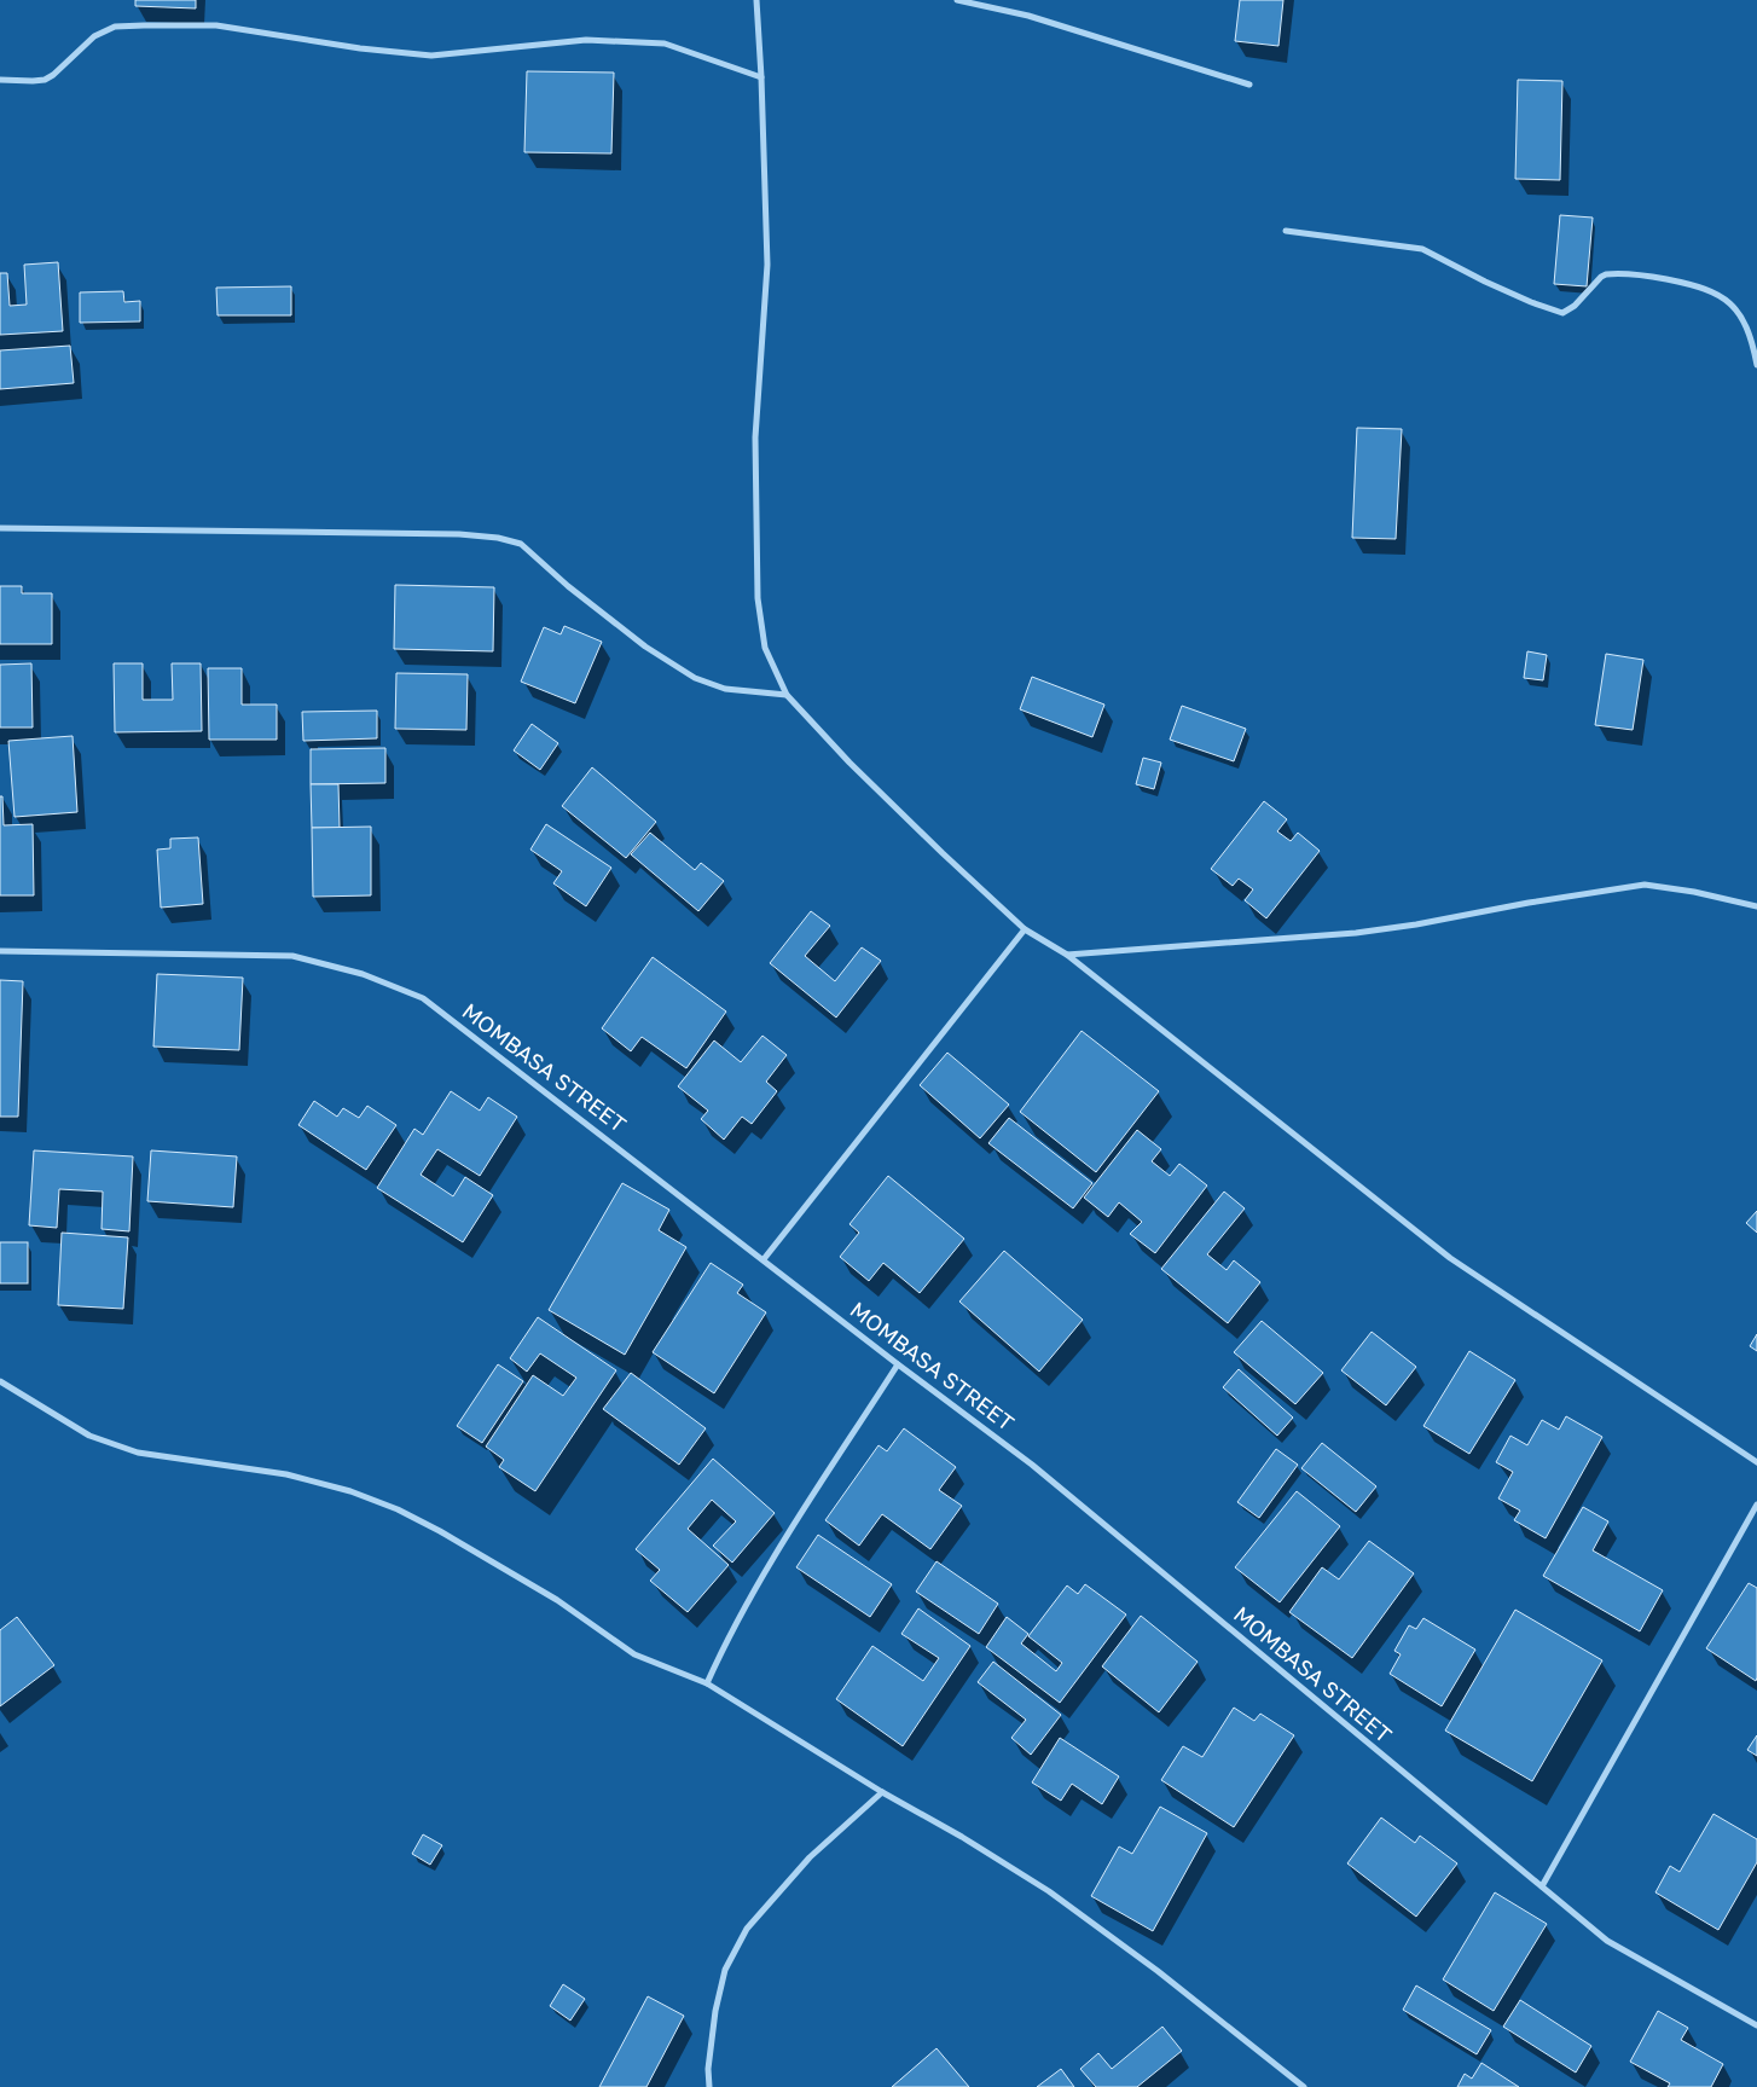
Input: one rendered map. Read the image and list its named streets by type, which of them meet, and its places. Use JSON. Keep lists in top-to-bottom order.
{
  "streets": {
    "street": ["MOMBASA STREET"]
  }
}
